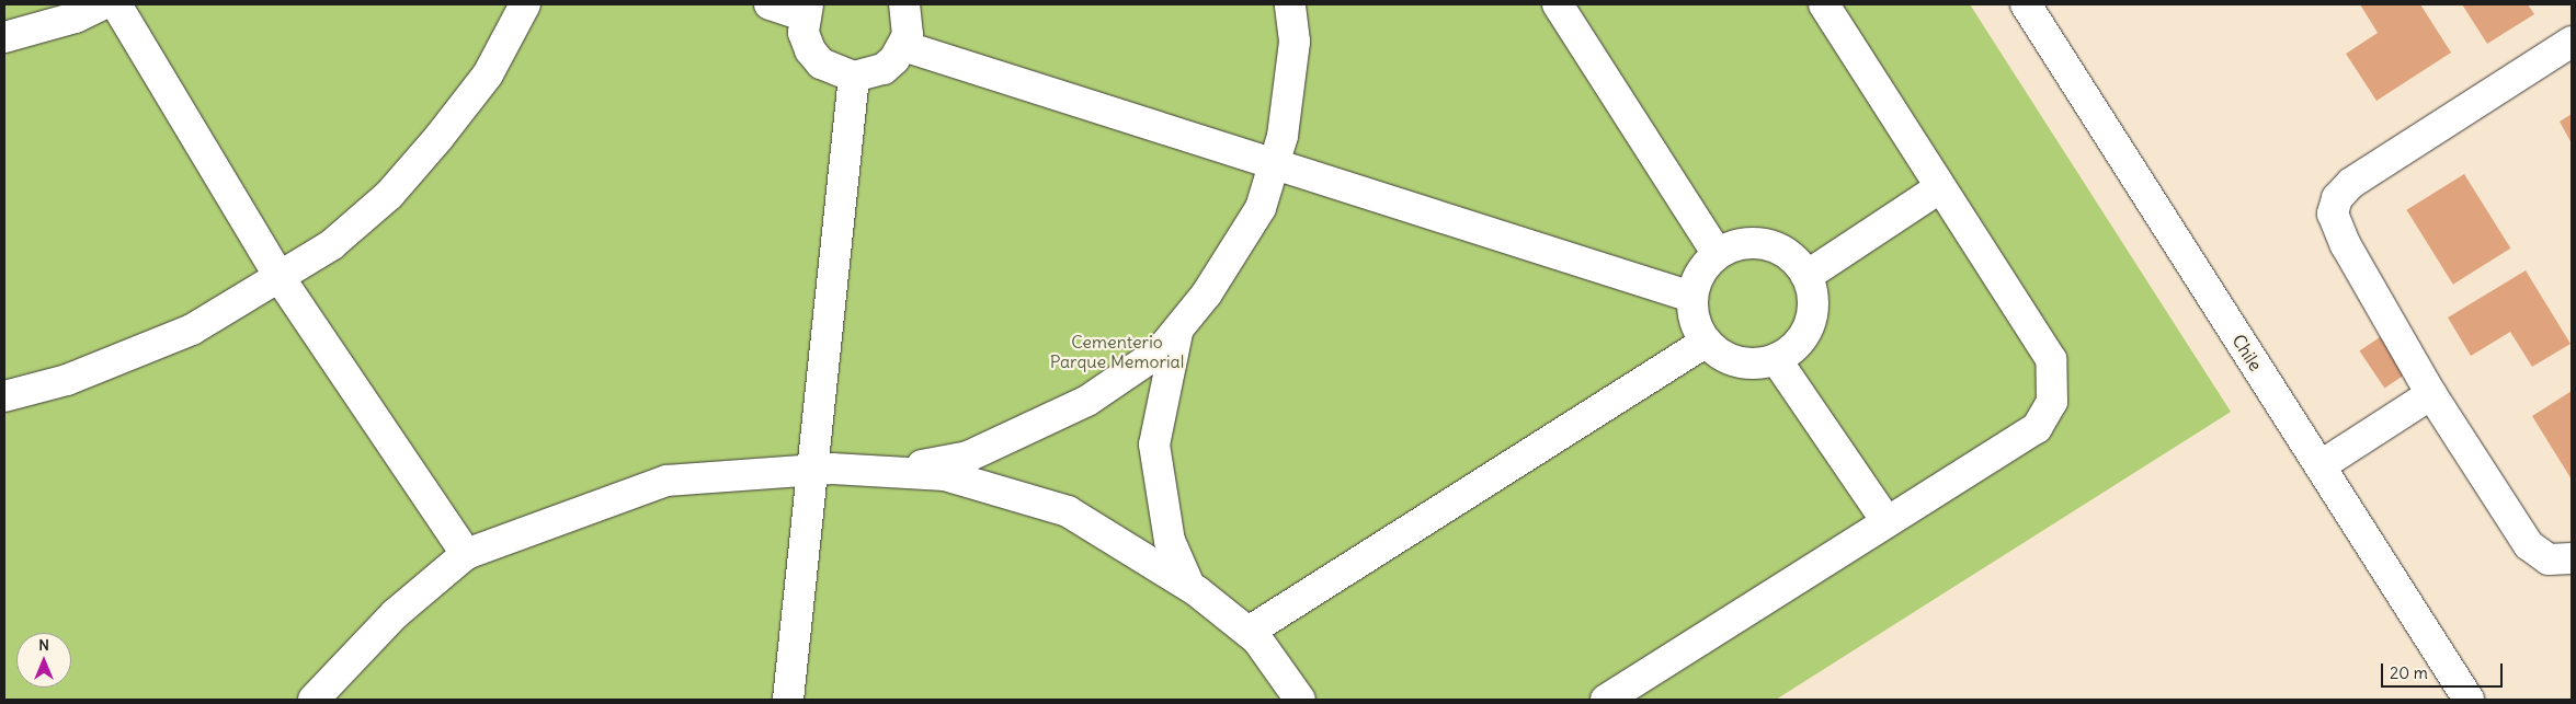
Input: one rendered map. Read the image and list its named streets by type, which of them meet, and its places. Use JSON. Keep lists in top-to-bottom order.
{
  "streets": {
    "street": ["Chile"]
  },
  "parks": ["Cementerio Parque Memorial"],
  "scale_bar": "20 m",
  "north": "top"
}
